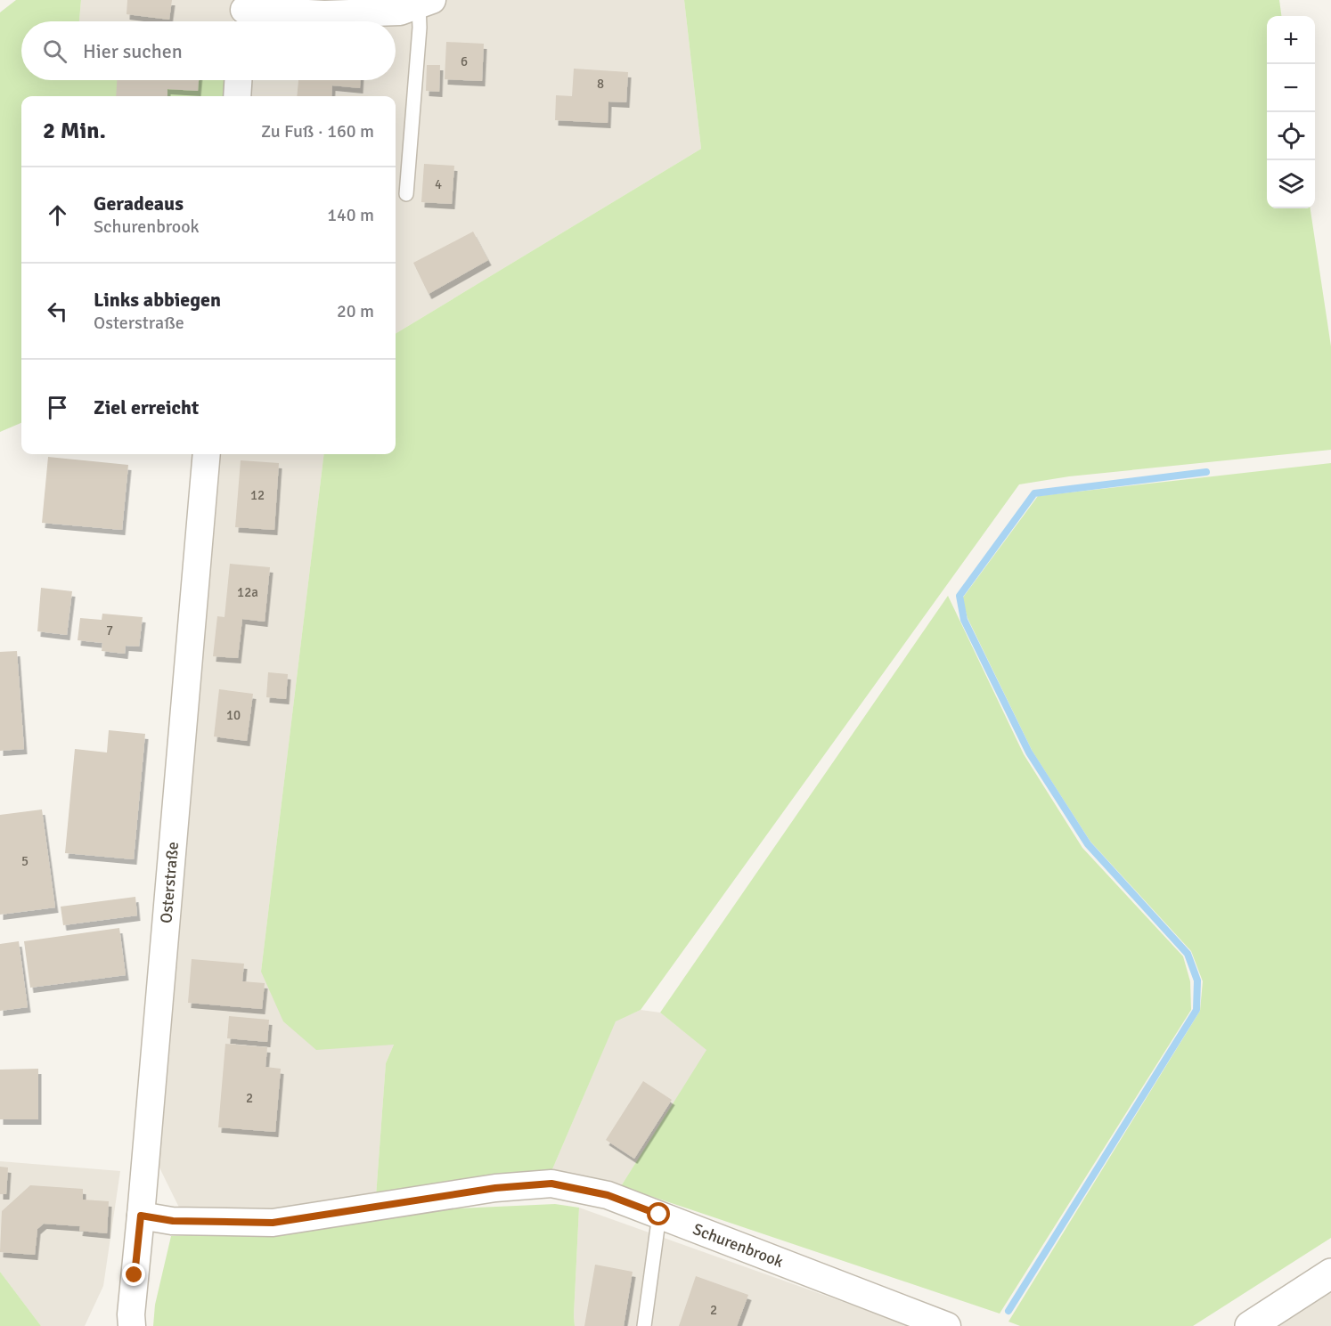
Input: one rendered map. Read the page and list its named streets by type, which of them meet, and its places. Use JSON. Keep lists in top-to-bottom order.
{
  "streets": {
    "street": ["Osterstraße", "Schurenbrook"]
  },
  "crossings": [
    ["Osterstraße", "Schurenbrook"]
  ],
  "house_numbers": [
    "6",
    "8",
    "4",
    "12",
    "12a",
    "7",
    "10",
    "5",
    "2",
    "2"
  ],
  "page": {
    "map_buttons": ["+", "−"],
    "search": "Hier suchen",
    "heading": ["2 Min.", "Zu Fuß · 160 m"],
    "list": [
      ["Geradeaus", "Schurenbrook", "140 m"],
      ["Links abbiegen", "Osterstraße", "20 m"],
      "Ziel erreicht"
    ]
  }
}
